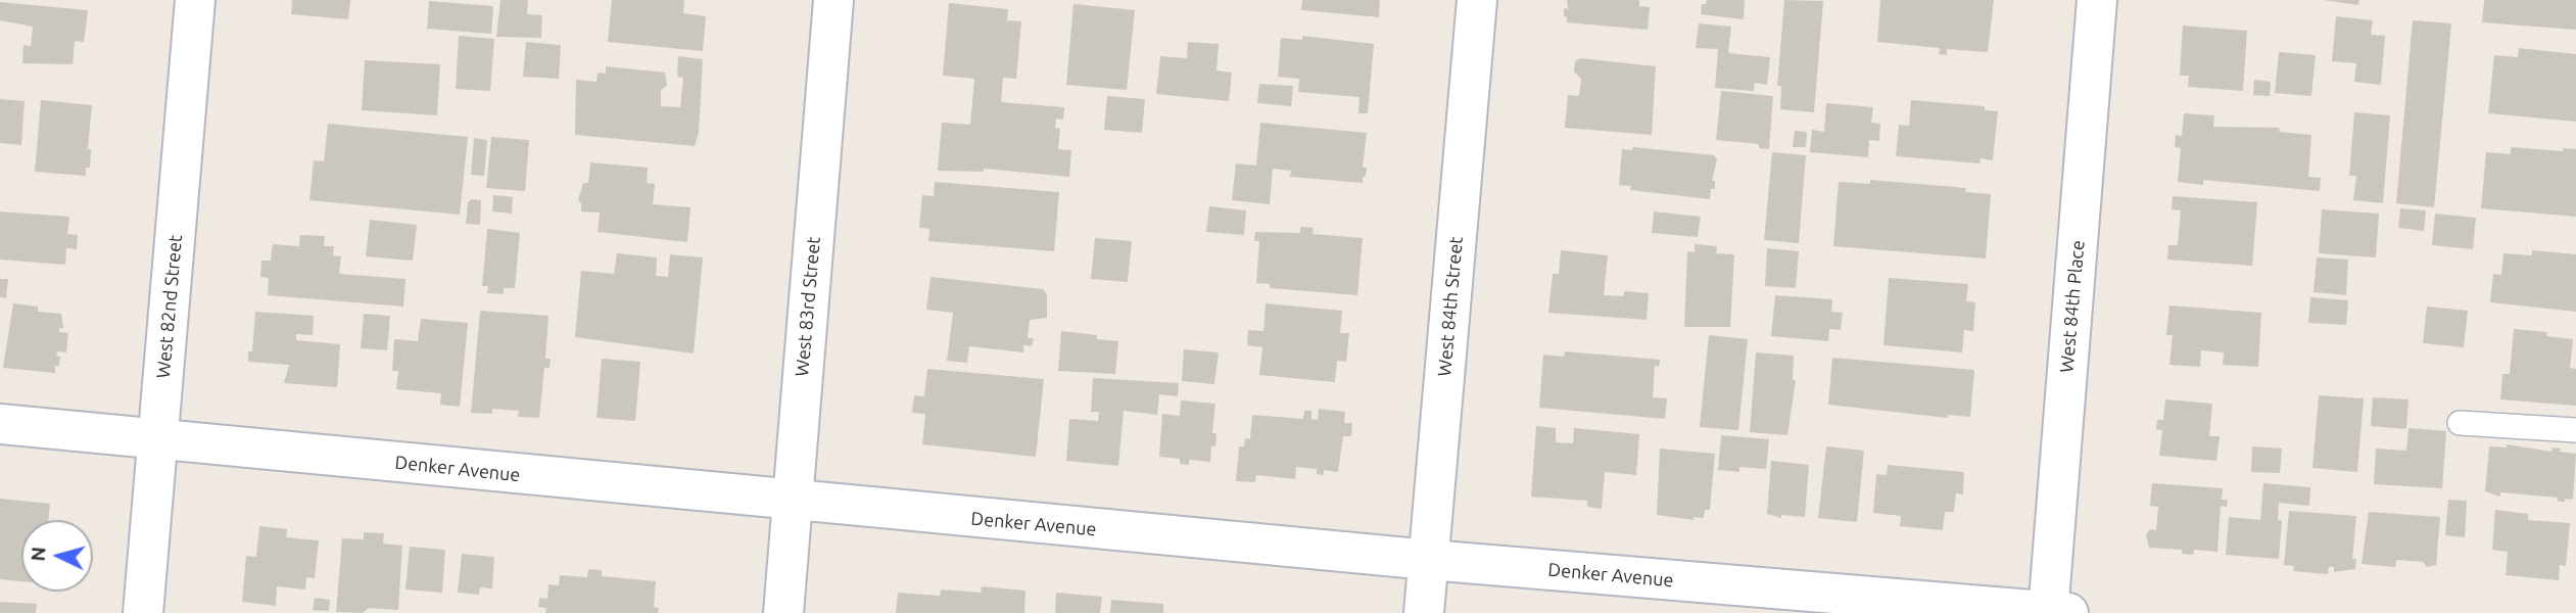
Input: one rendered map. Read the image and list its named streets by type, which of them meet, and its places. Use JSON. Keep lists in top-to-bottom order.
{
  "streets": {
    "street": [
      "West 82nd Street",
      "West 83rd Street",
      "West 84th Street",
      "West 84th Place",
      "Denker Avenue"
    ]
  },
  "crossings": [
    ["West 82nd Street", "Denker Avenue"],
    ["West 83rd Street", "Denker Avenue"],
    ["West 84th Street", "Denker Avenue"],
    ["West 84th Place", "Denker Avenue"]
  ],
  "north": "left"
}
